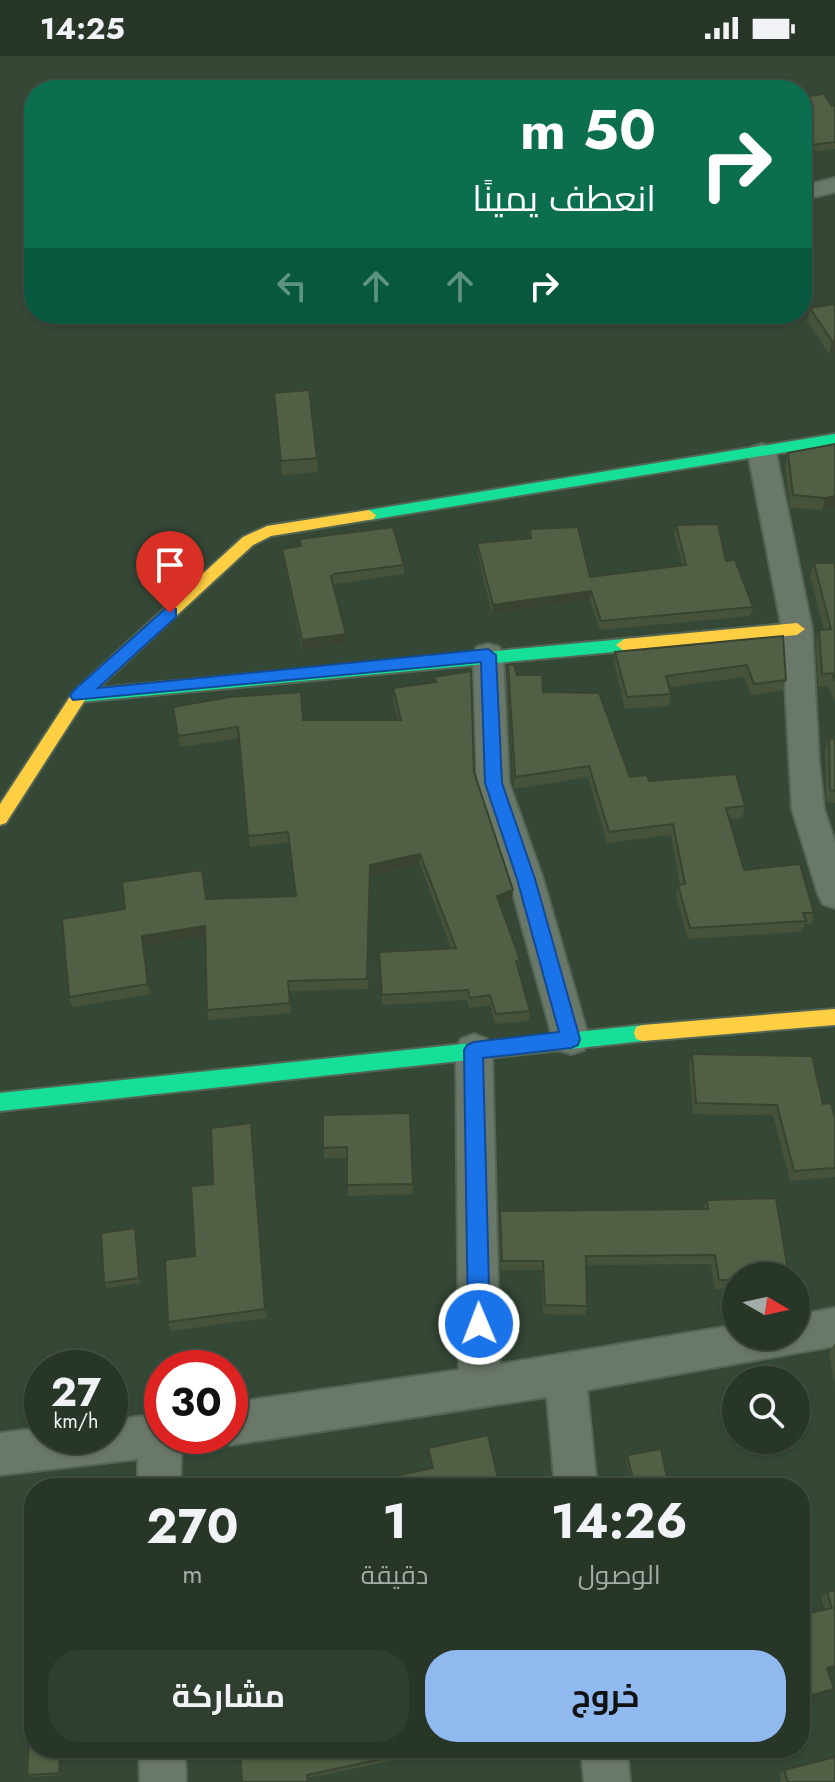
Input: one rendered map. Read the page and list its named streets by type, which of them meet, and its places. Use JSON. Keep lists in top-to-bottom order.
{
  "north": "right",
  "page": {
    "status": "14:25",
    "turn": ["50 m", "انعطف يمينًا"],
    "speed": "27 km/h",
    "limit": "30",
    "eta": [
      "14:26",
      "الوصول",
      "1",
      "دقيقة",
      "270",
      "m"
    ],
    "buttons": ["خروج", "مشاركة"]
  }
}
